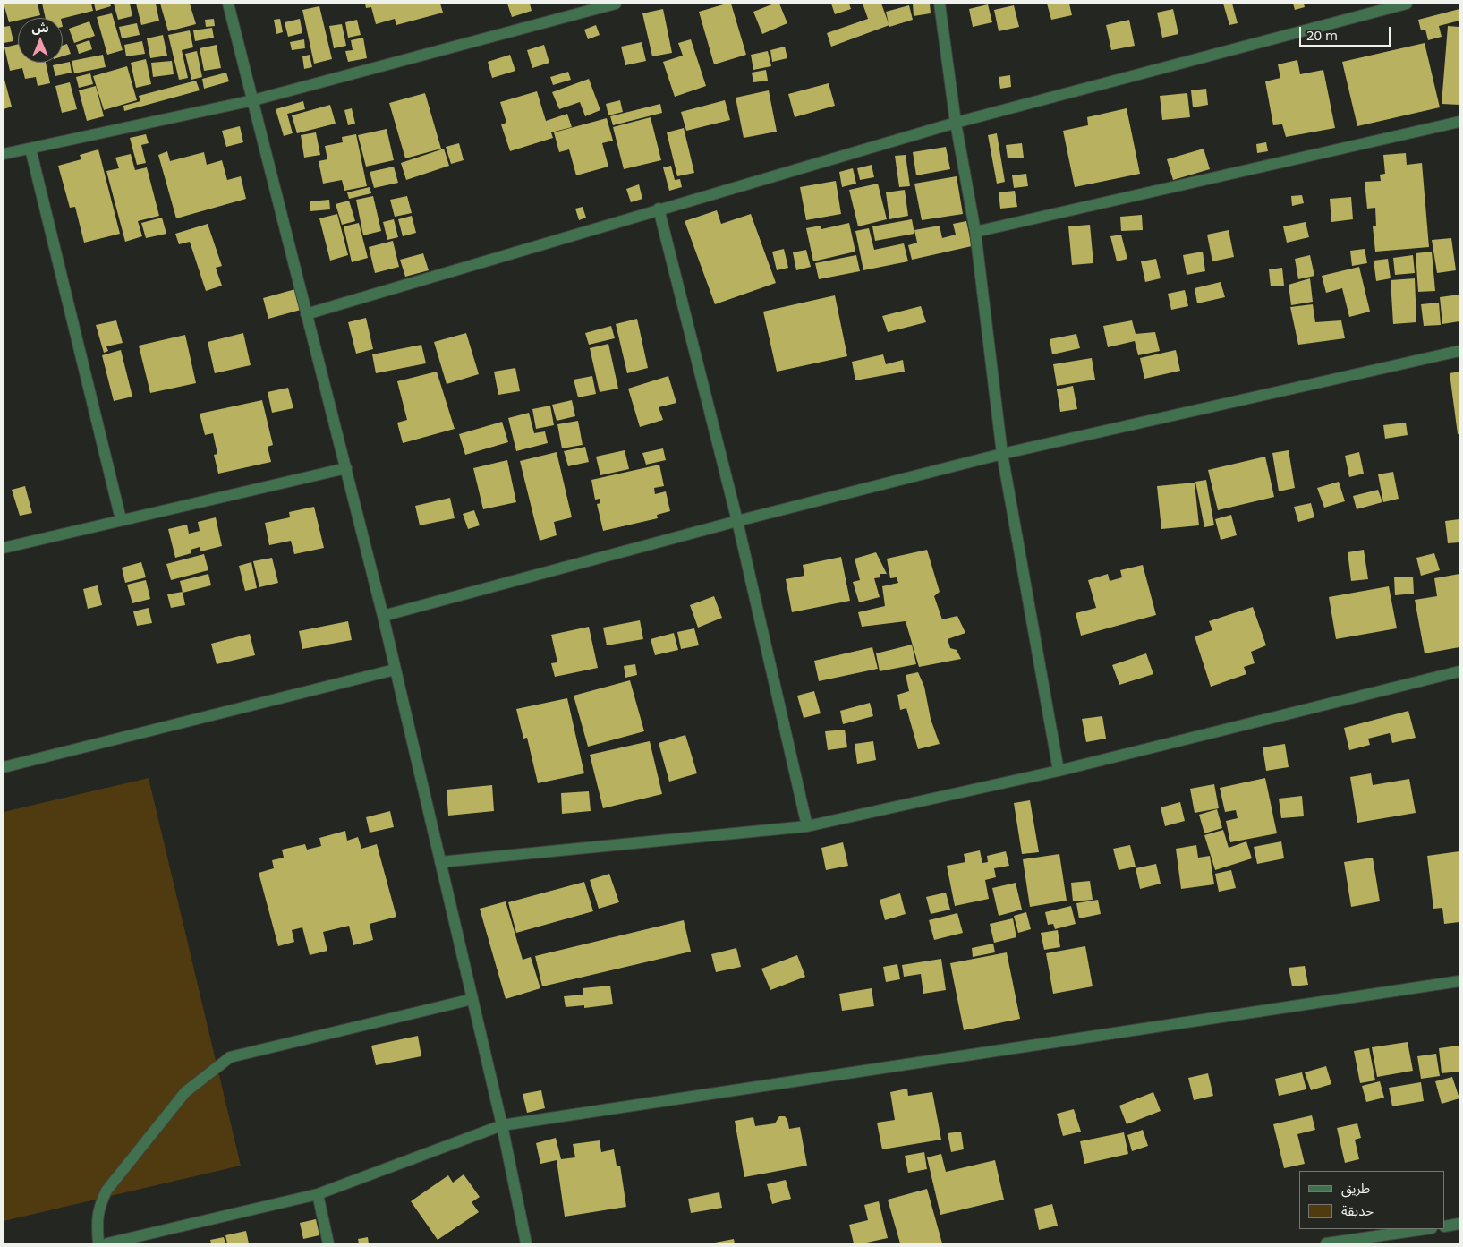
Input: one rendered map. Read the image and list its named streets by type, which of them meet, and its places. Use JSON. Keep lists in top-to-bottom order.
{
  "legend": ["طريق", "حديقة"],
  "scale_bar": "20 m",
  "north": "top"
}
